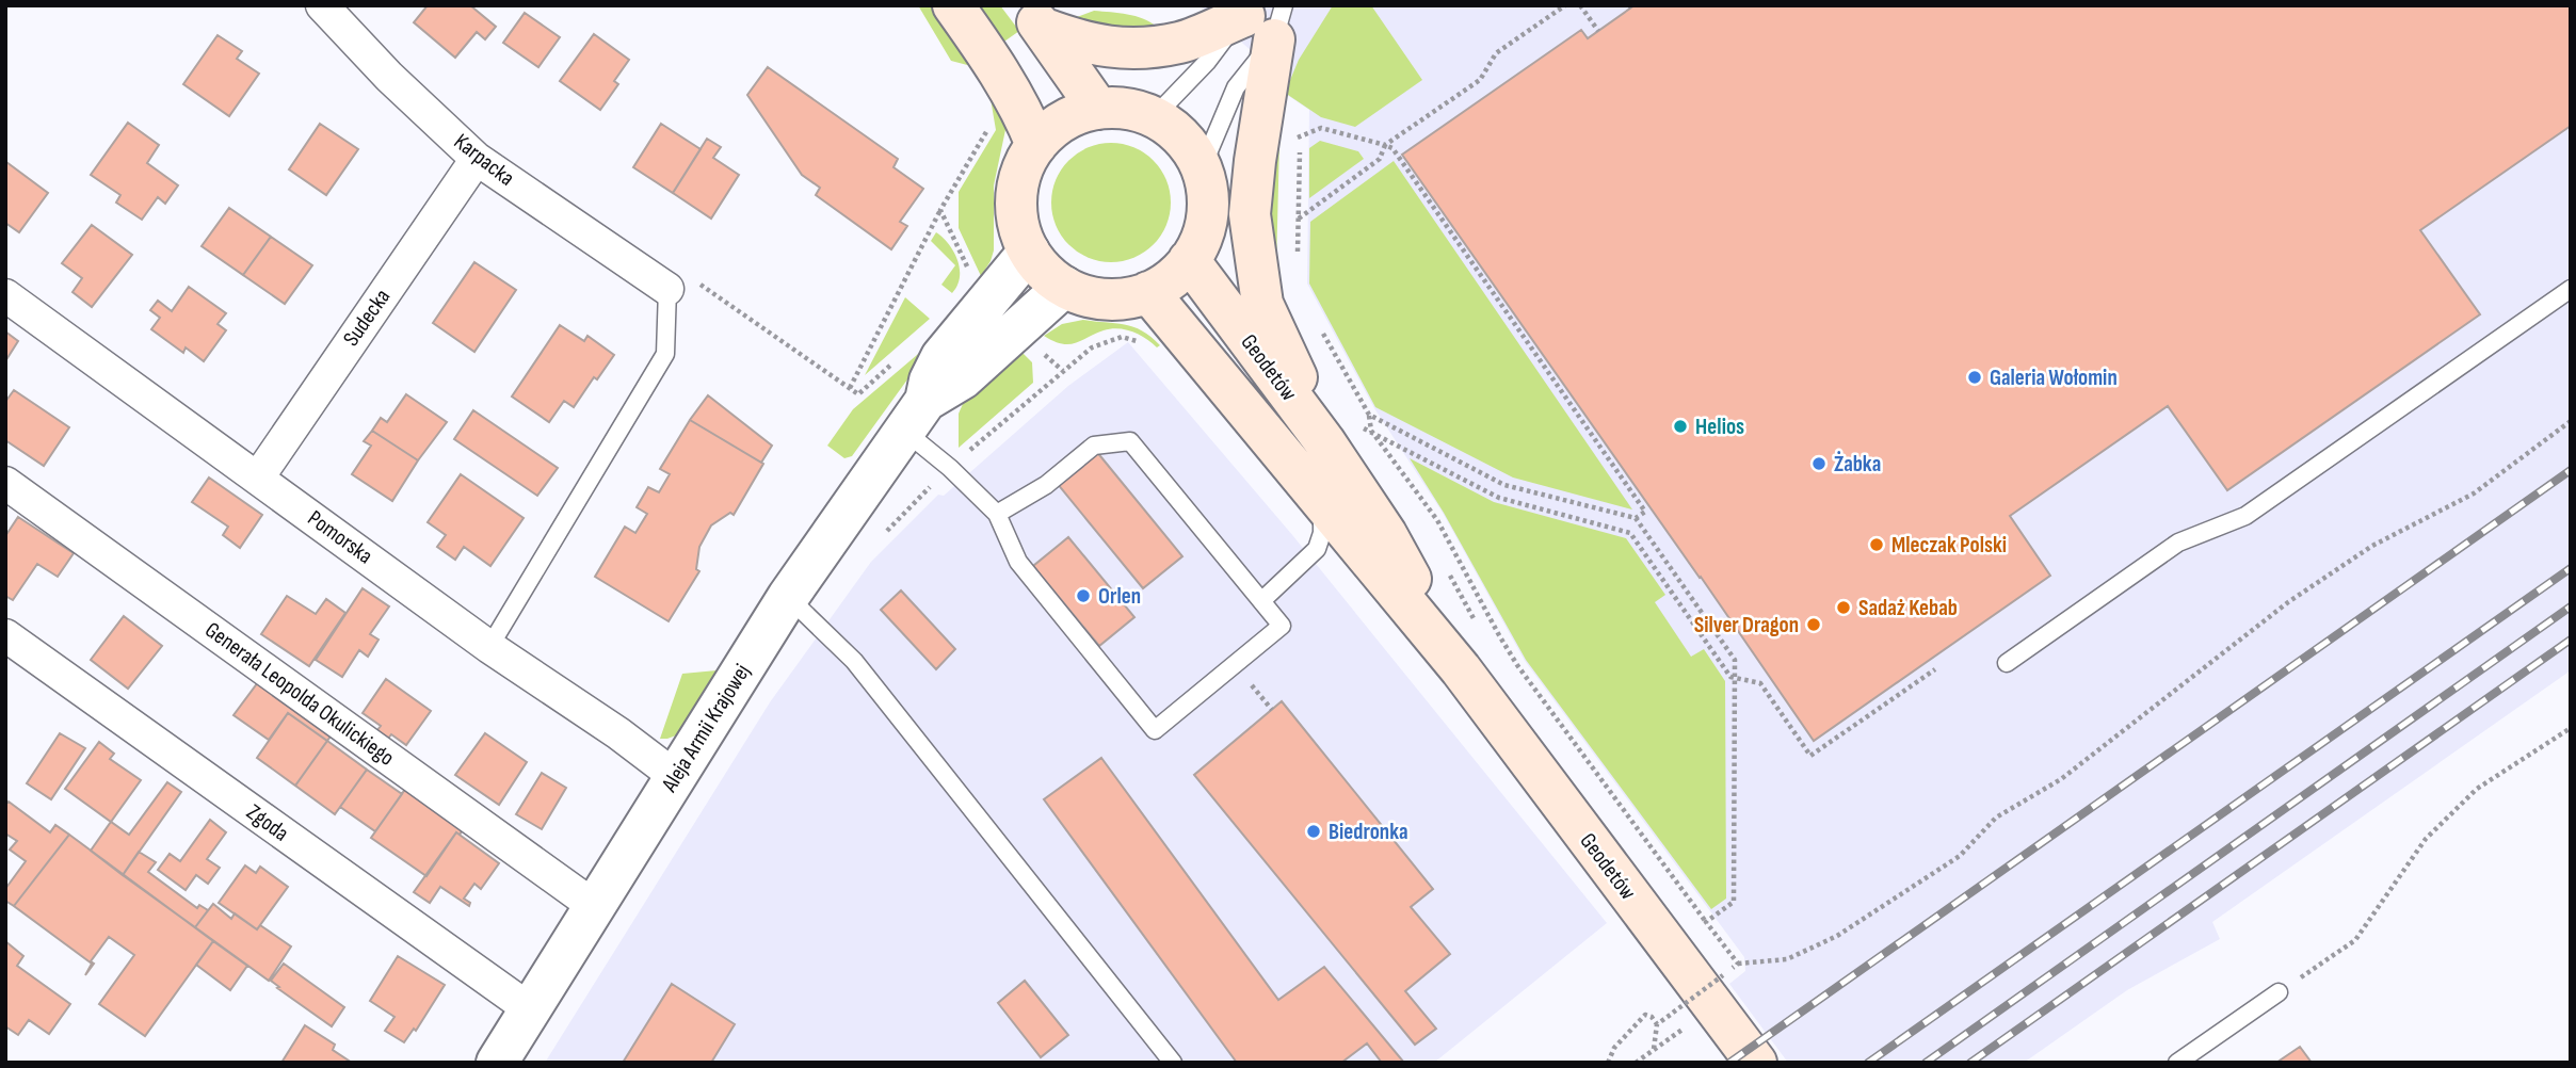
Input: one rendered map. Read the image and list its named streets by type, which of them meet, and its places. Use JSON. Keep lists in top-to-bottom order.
{
  "streets": {
    "main road": ["Geodetów"],
    "street": [
      "Karpacka",
      "Sudecka",
      "Pomorska",
      "Generała Leopolda Okulickiego",
      "Aleja Armii Krajowej",
      "Zgoda"
    ]
  },
  "crossings": [
    ["Karpacka", "Sudecka"],
    ["Sudecka", "Pomorska"],
    ["Geodetów", "Aleja Armii Krajowej"],
    ["Pomorska", "Aleja Armii Krajowej"],
    ["Generała Leopolda Okulickiego", "Aleja Armii Krajowej"],
    ["Aleja Armii Krajowej", "Zgoda"]
  ],
  "places": [
    "Galeria Wołomin",
    "Helios",
    "Żabka",
    "Mleczak Polski",
    "Orlen",
    "Sadaż Kebab",
    "Silver Dragon",
    "Biedronka"
  ]
}
